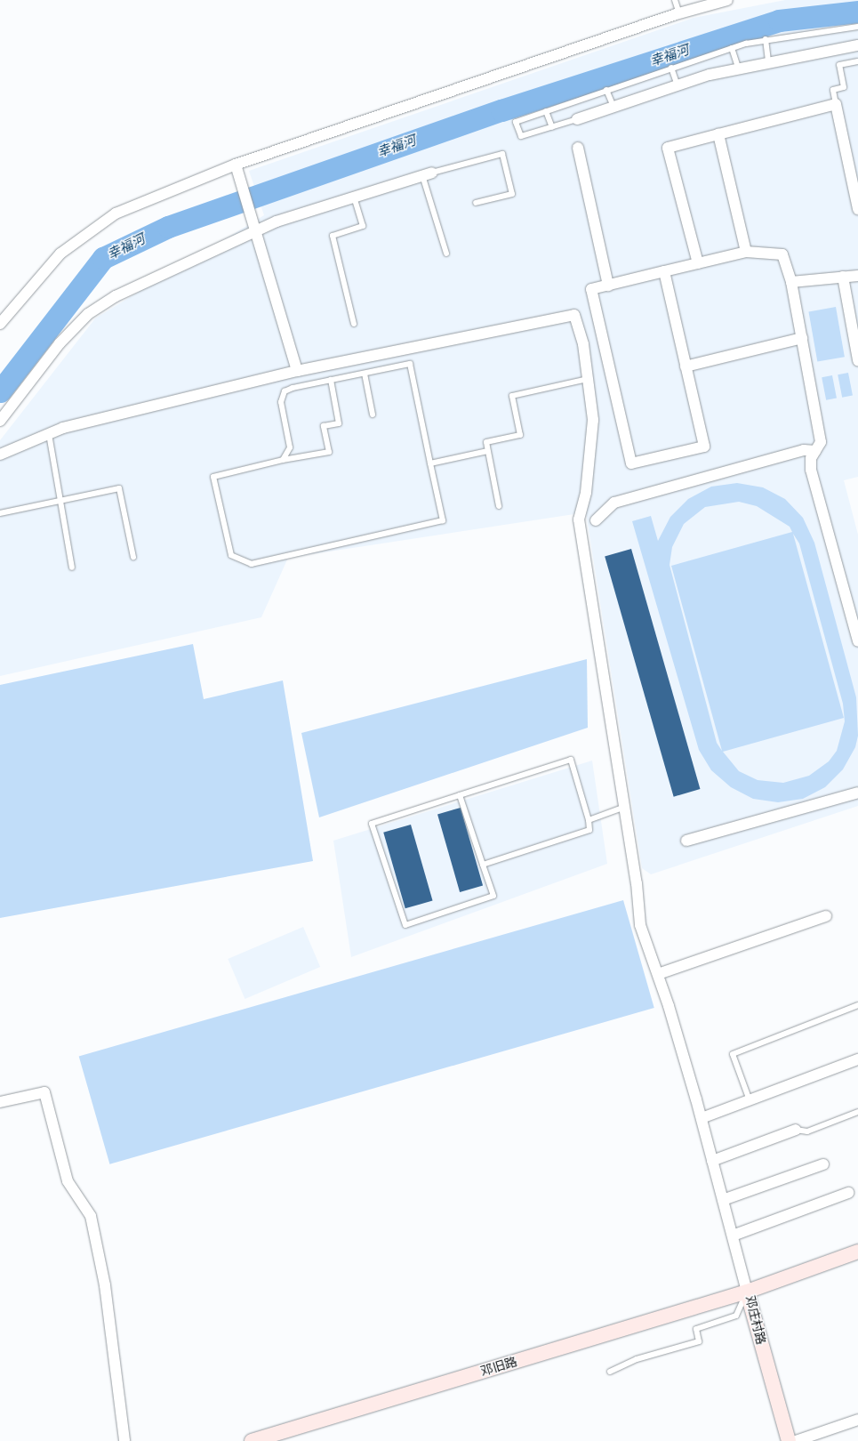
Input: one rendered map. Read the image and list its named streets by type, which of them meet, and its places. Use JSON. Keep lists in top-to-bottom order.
{
  "streets": {
    "street": ["邓庄村路", "邓旧路"]
  },
  "crossings": [
    ["邓庄村路", "邓旧路"]
  ],
  "water": ["幸福河"]
}
